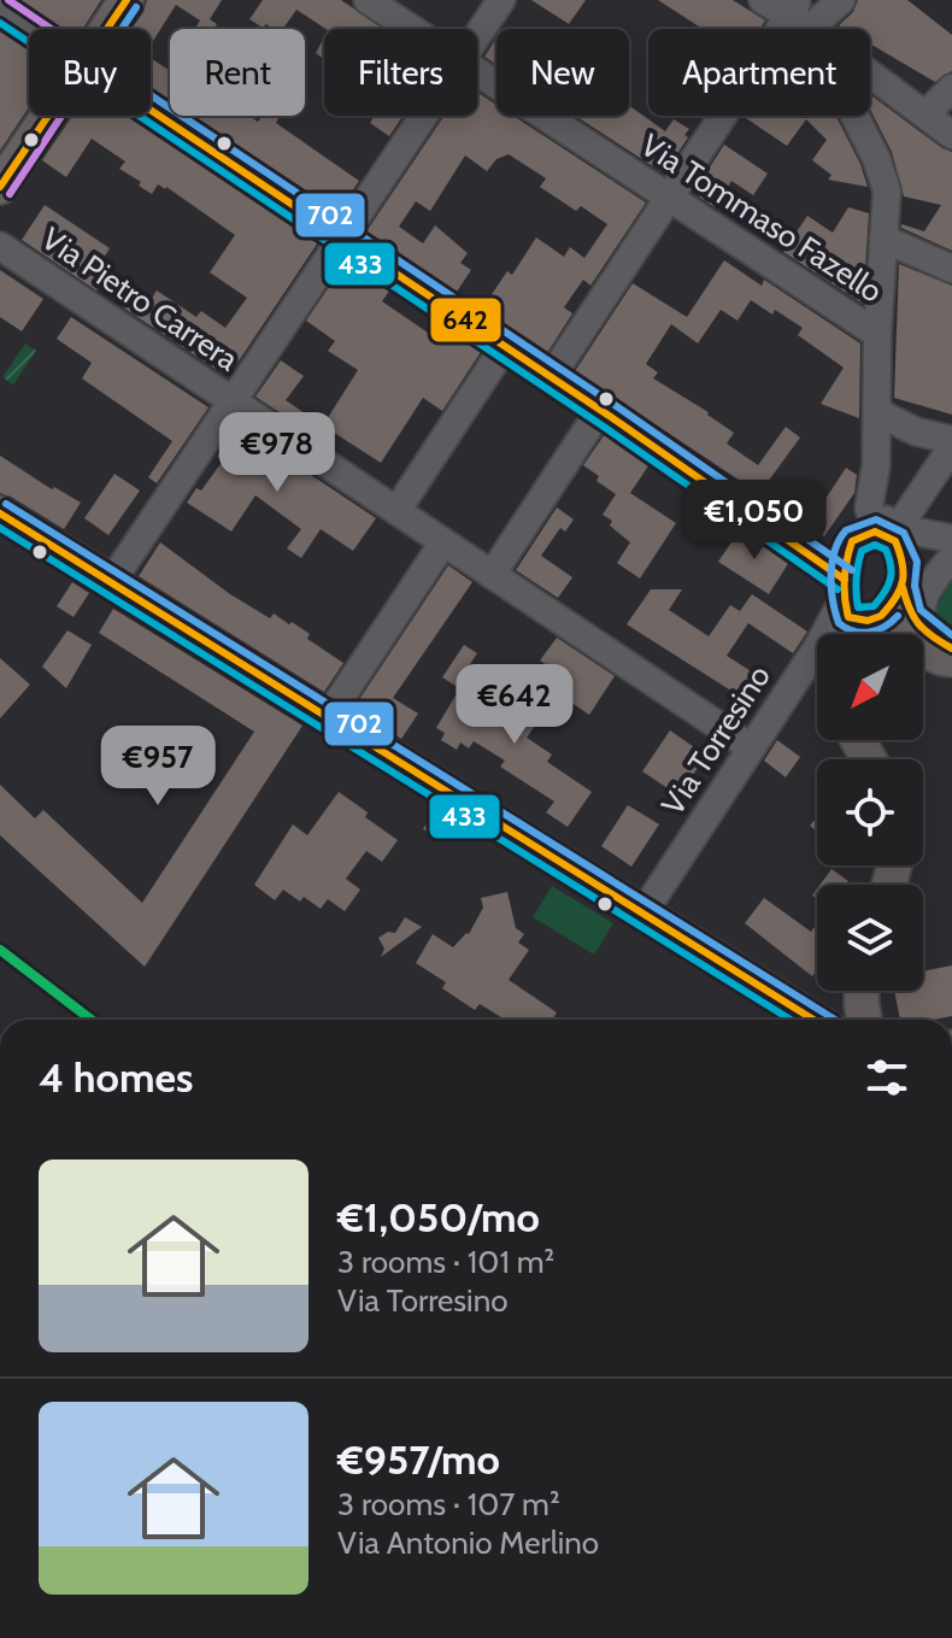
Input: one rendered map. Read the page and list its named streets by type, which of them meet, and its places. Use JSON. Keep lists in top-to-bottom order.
{
  "streets": {
    "street": ["Via Tommaso Fazello", "Via Pietro Carrera", "Via Torresino"]
  },
  "lines": ["transit line 642", "transit line 702", "transit line 433"],
  "north": "bottom left",
  "page": {
    "chip": [
      "Buy",
      "Rent",
      "Filters",
      "New",
      "Apartment"
    ],
    "price": [
      "€978",
      "€1,050",
      "€642",
      "€957"
    ],
    "heading": "4 homes",
    "list": [
      {
        "name": "€1,050/mo",
        "note": "3 rooms · 101 m² · Via Torresino"
      },
      {
        "name": "€957/mo",
        "note": "3 rooms · 107 m² · Via Antonio Merlino"
      }
    ]
  }
}
